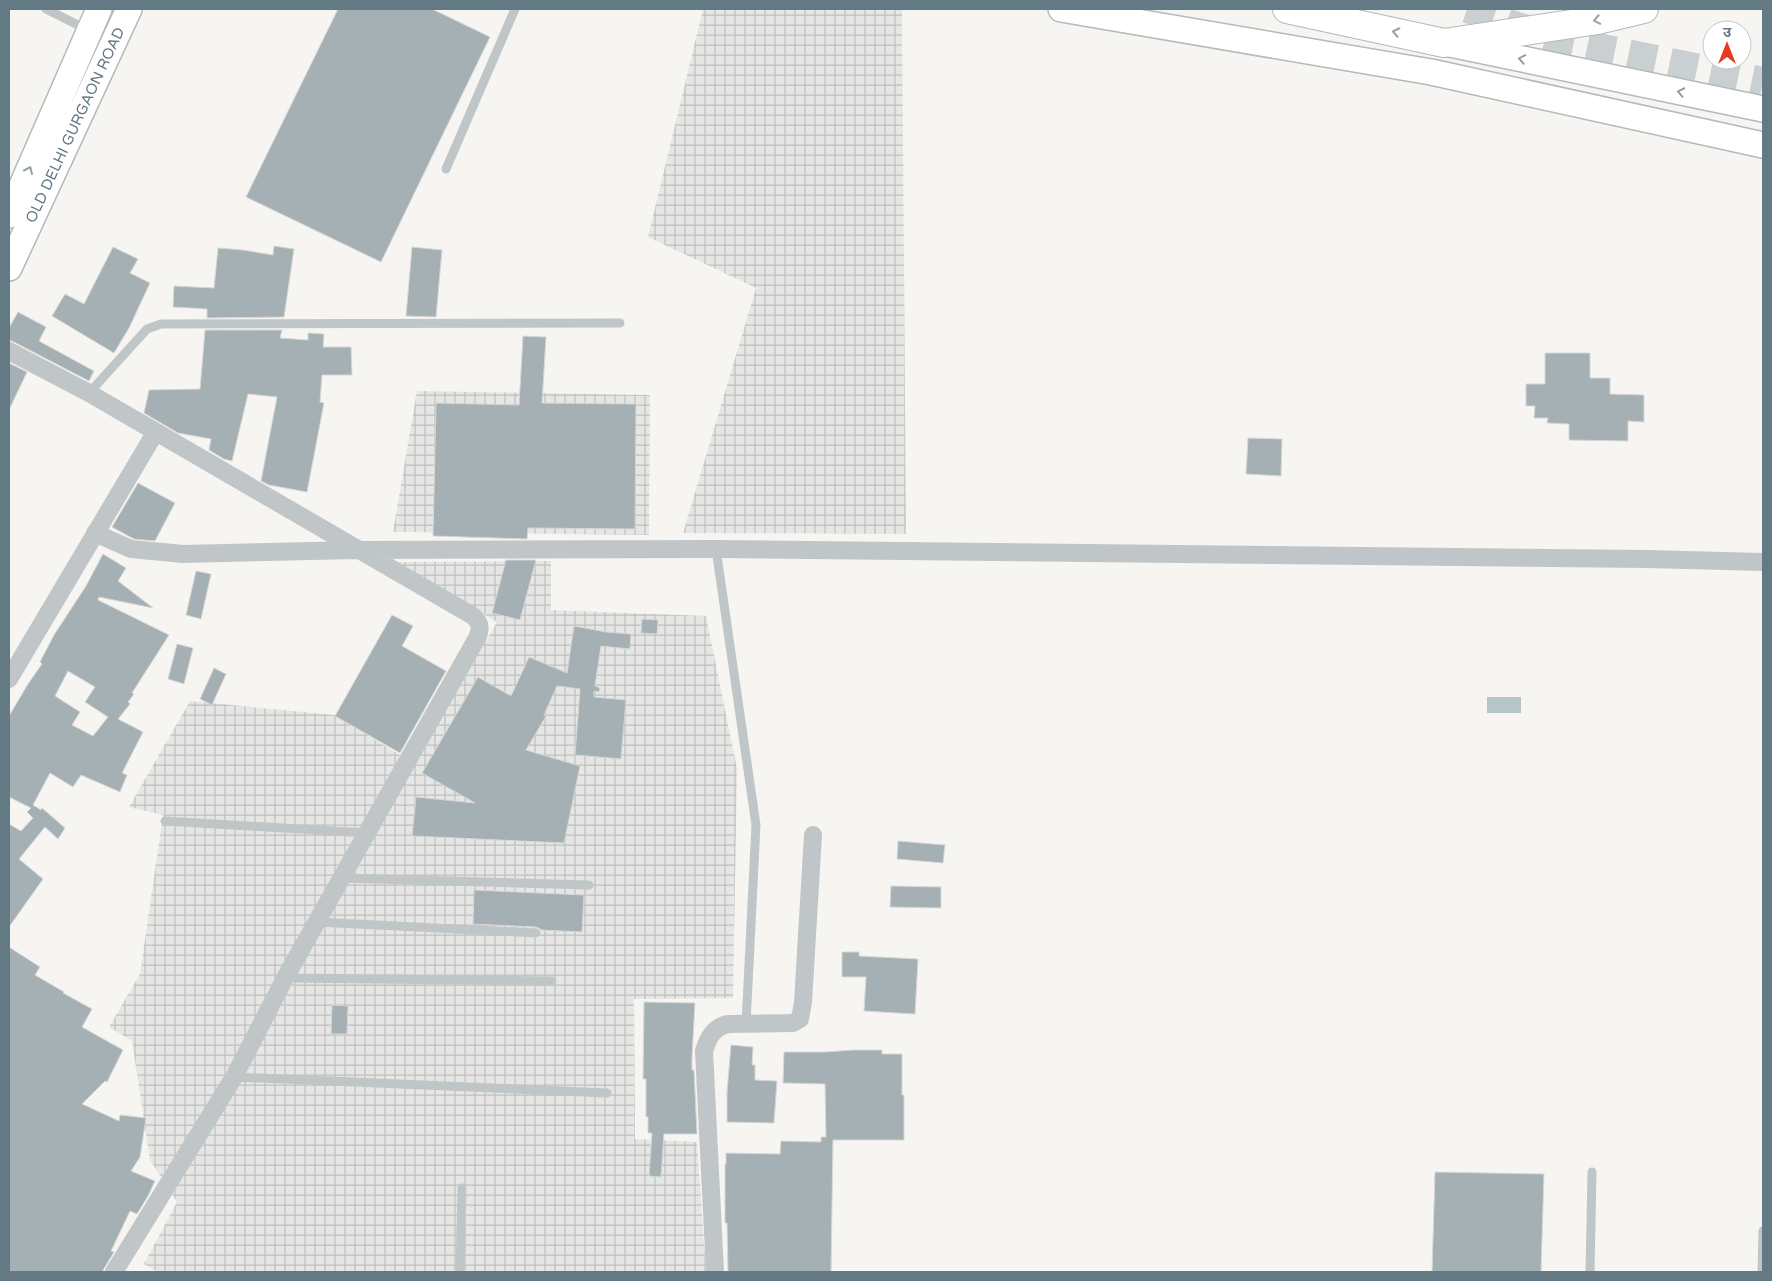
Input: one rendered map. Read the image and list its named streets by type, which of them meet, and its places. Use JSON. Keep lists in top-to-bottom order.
{
  "streets": {
    "main road": ["OLD DELHI GURGAON ROAD"]
  },
  "north": "top"
}
